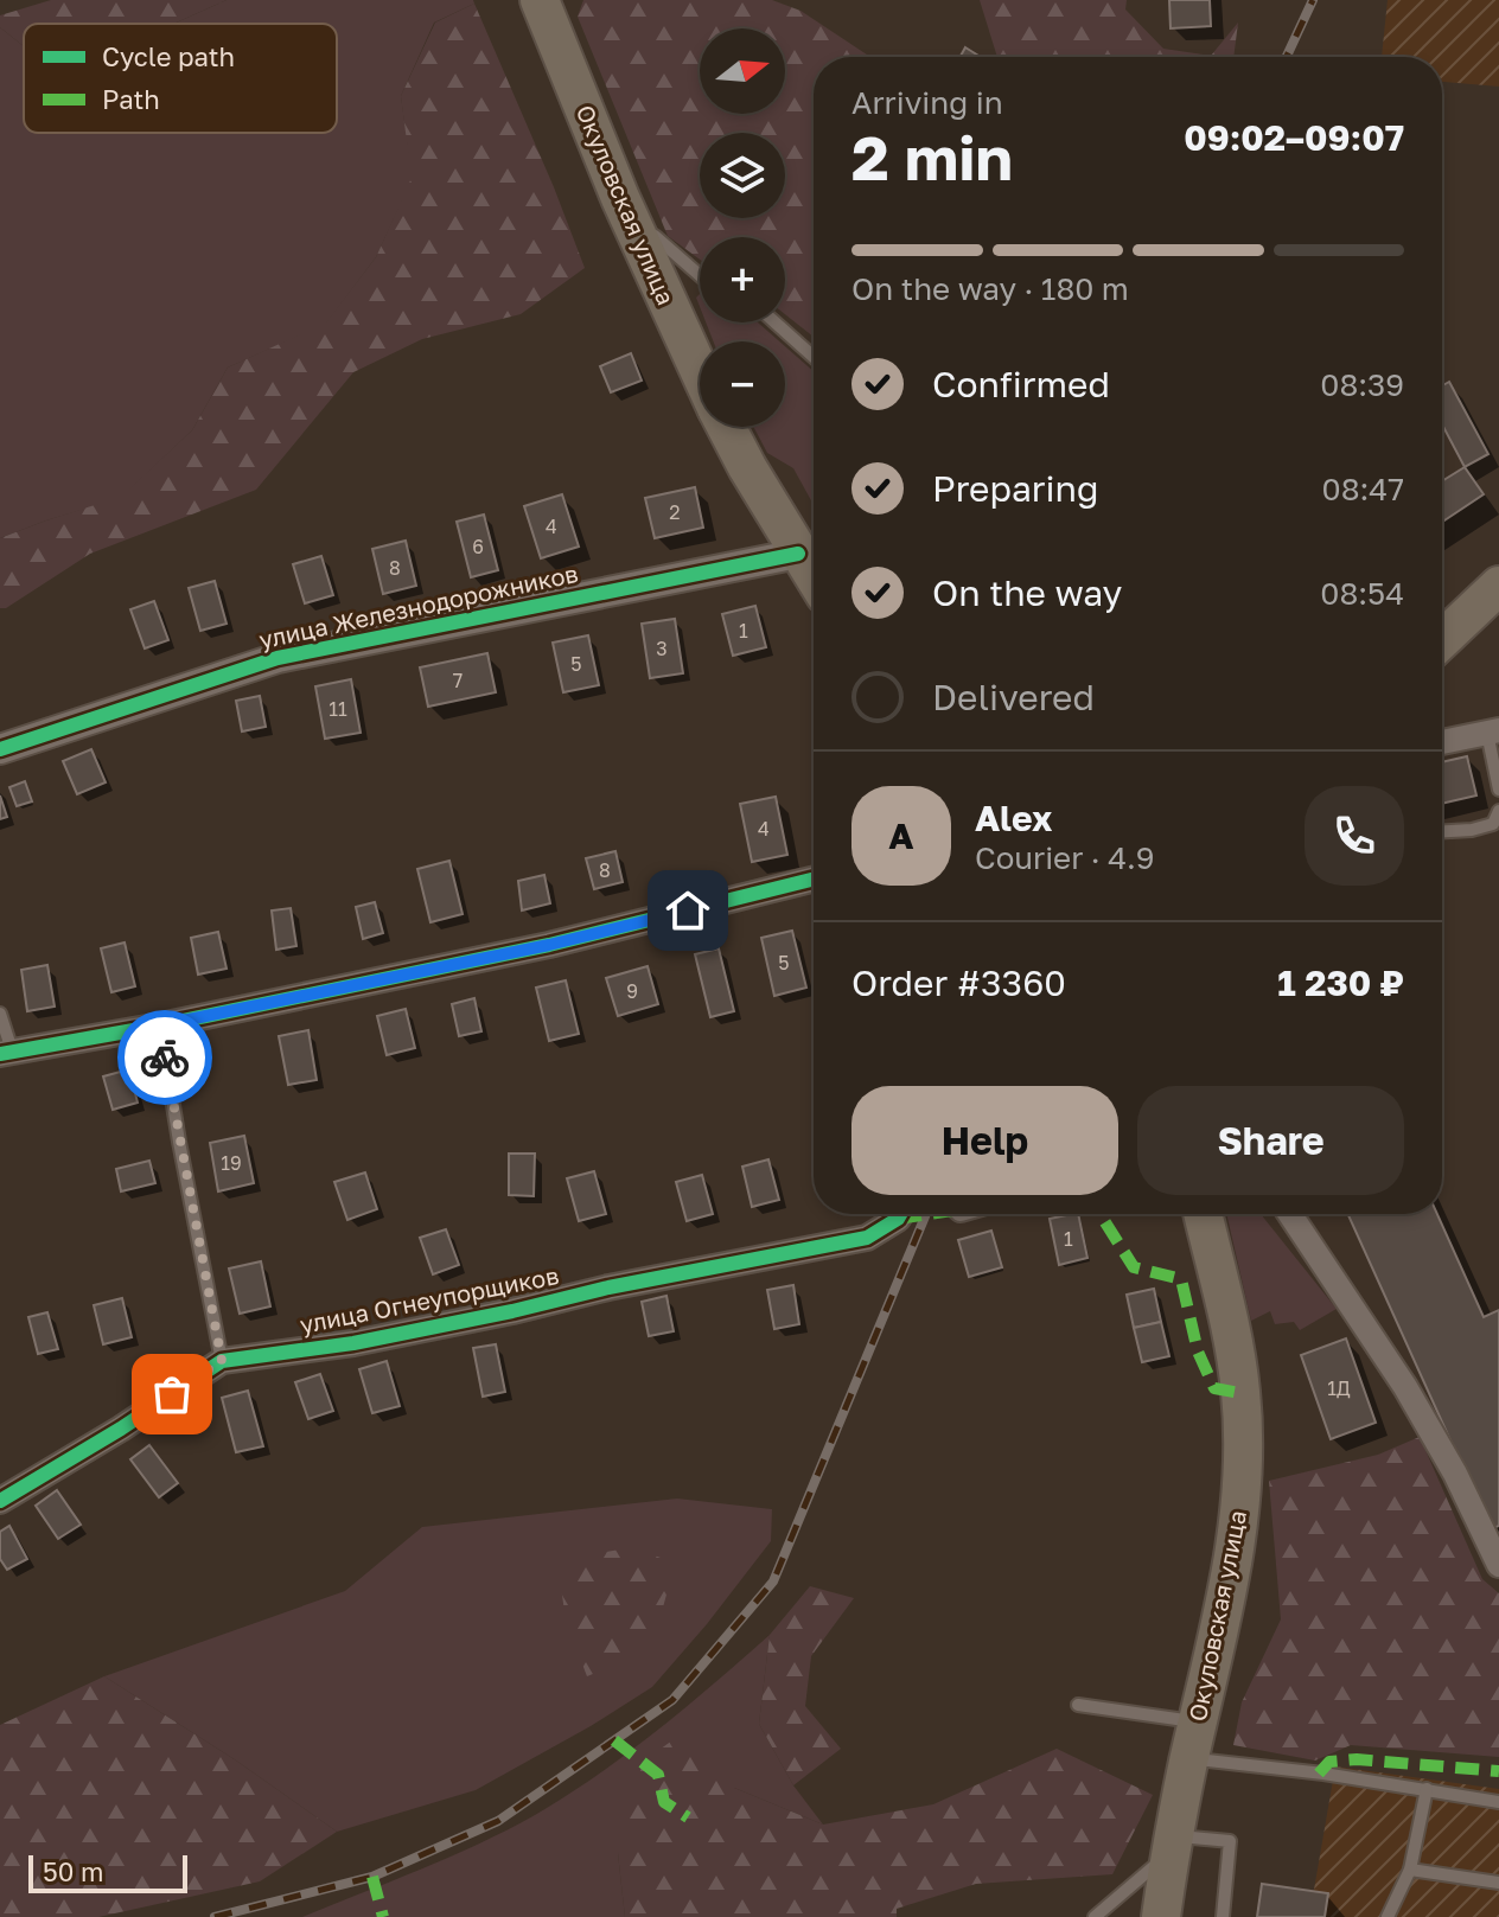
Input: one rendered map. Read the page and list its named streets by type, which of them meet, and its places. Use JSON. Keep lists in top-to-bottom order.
{
  "streets": {
    "main road": ["Окуловская улица"],
    "street": ["улица Железнодорожников", "улица Огнеупорщиков"]
  },
  "crossings": [
    ["Окуловская улица", "улица Железнодорожников"]
  ],
  "house_numbers": [
    "2",
    "4",
    "6",
    "8",
    "1",
    "3",
    "5",
    "7",
    "11",
    "4",
    "8",
    "5",
    "9",
    "19",
    "1",
    "1Д"
  ],
  "legend": ["Cycle path", "Path"],
  "scale_bar": "50 m",
  "north": "right",
  "page": {
    "map_buttons": ["+", "−"],
    "heading": ["2 min", "Arriving in", "09:02–09:07"],
    "panel": [
      "Alex",
      "Courier · 4.9",
      "Order #3360",
      "1 230 ₽"
    ],
    "bar": "On the way · 180 m",
    "list": [
      ["Confirmed", "08:39"],
      ["Preparing", "08:47"],
      ["On the way", "08:54"],
      "Delivered"
    ],
    "round": "A",
    "buttons": ["Help", "Share"],
    "scale": "50 m"
  }
}
